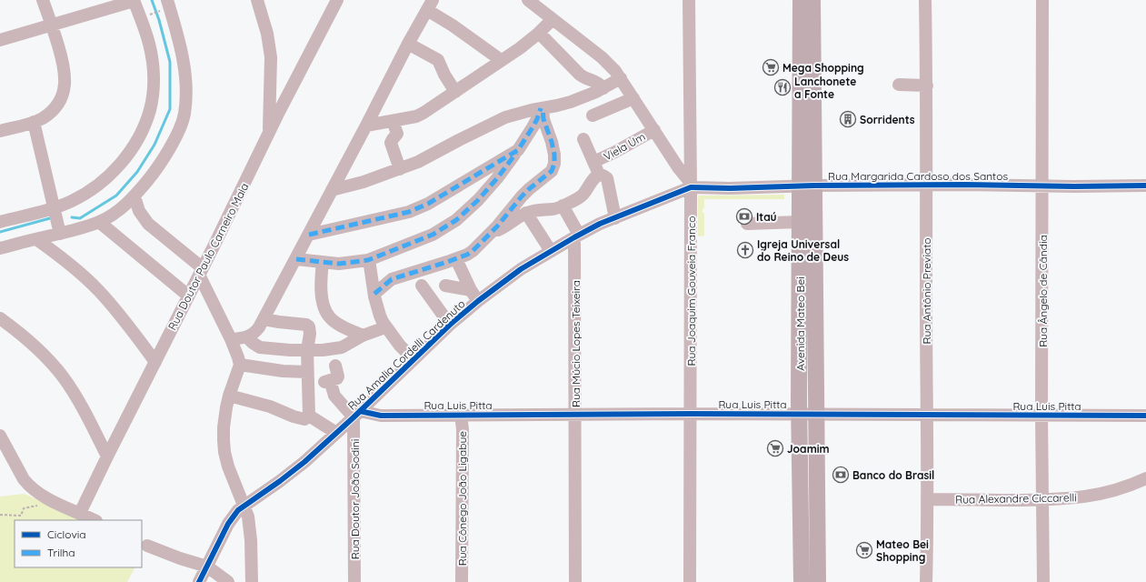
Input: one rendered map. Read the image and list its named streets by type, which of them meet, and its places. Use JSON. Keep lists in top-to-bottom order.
{
  "streets": {
    "main road": ["Avenida Mateo Bei"],
    "street": [
      "Viela Um",
      "Rua Margarida Cardoso dos Santos",
      "Rua Doutor Paulo Carneiro Maia",
      "Rua Joaquim Gouveia Franco",
      "Rua Antônio Previato",
      "Rua Ângelo de Cândia",
      "Rua Múcio Lopes Teixeira",
      "Rua Amalia Cordelli Cardenuto",
      "Rua Luis Pitta",
      "Rua Cônego João Ligabue",
      "Rua Alexandre Ciccarelli",
      "Rua Doutor João Sodini"
    ]
  },
  "crossings": [
    ["Rua Margarida Cardoso dos Santos", "Rua Joaquim Gouveia Franco"],
    ["Rua Margarida Cardoso dos Santos", "Rua Antônio Previato"],
    ["Rua Margarida Cardoso dos Santos", "Rua Ângelo de Cândia"],
    ["Rua Margarida Cardoso dos Santos", "Avenida Mateo Bei"],
    ["Rua Margarida Cardoso dos Santos", "Rua Amalia Cordelli Cardenuto"],
    ["Rua Joaquim Gouveia Franco", "Rua Amalia Cordelli Cardenuto"],
    ["Rua Joaquim Gouveia Franco", "Rua Luis Pitta"],
    ["Rua Antônio Previato", "Rua Luis Pitta"],
    ["Rua Antônio Previato", "Rua Alexandre Ciccarelli"],
    ["Rua Ângelo de Cândia", "Rua Luis Pitta"],
    ["Rua Ângelo de Cândia", "Rua Alexandre Ciccarelli"],
    ["Avenida Mateo Bei", "Rua Luis Pitta"],
    ["Rua Múcio Lopes Teixeira", "Rua Amalia Cordelli Cardenuto"],
    ["Rua Múcio Lopes Teixeira", "Rua Luis Pitta"],
    ["Rua Amalia Cordelli Cardenuto", "Rua Luis Pitta"],
    ["Rua Amalia Cordelli Cardenuto", "Rua Doutor João Sodini"],
    ["Rua Luis Pitta", "Rua Cônego João Ligabue"],
    ["Rua Luis Pitta", "Rua Doutor João Sodini"]
  ],
  "places": {
    "supermarket": ["Mega Shopping", "Joamim", "Mateo Bei Shopping"],
    "restaurant": ["Lanchonete a Fonte"],
    "building": ["Sorridents"],
    "bank": ["Itaú", "Banco do Brasil"],
    "church": ["Igreja Universal do Reino de Deus"]
  },
  "legend": ["Ciclovia", "Trilha"]
}
